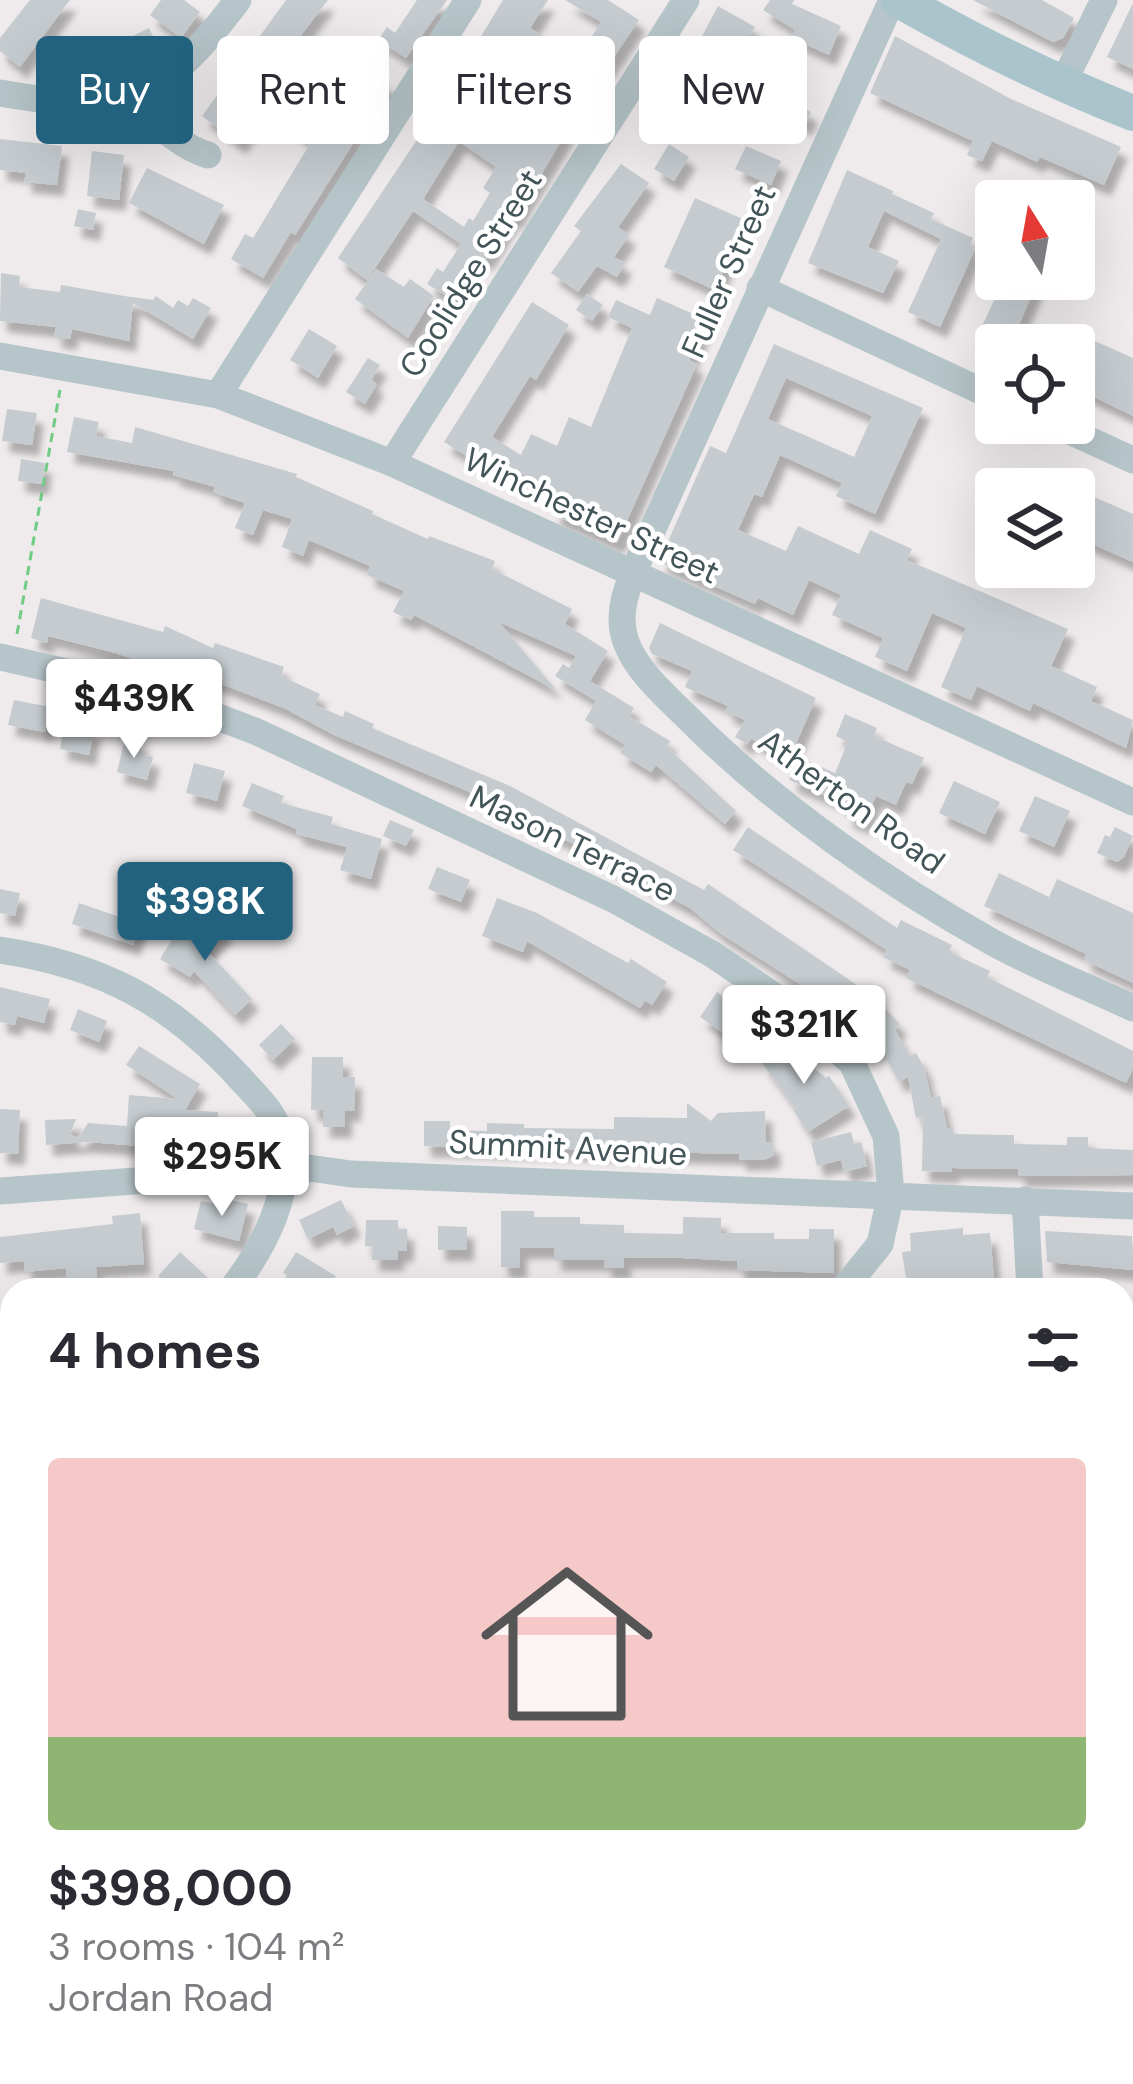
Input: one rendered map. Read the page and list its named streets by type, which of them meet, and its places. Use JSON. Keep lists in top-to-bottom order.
{
  "streets": {
    "street": [
      "Fuller Street",
      "Coolidge Street",
      "Winchester Street",
      "Atherton Road",
      "Mason Terrace",
      "Summit Avenue"
    ]
  },
  "crossings": [
    ["Fuller Street", "Winchester Street"],
    ["Fuller Street", "Atherton Road"],
    ["Coolidge Street", "Winchester Street"],
    ["Winchester Street", "Atherton Road"],
    ["Mason Terrace", "Summit Avenue"]
  ],
  "north": "top",
  "page": {
    "chip": [
      "Buy",
      "Rent",
      "Filters",
      "New"
    ],
    "price": [
      "$439K",
      "$398K",
      "$321K",
      "$295K"
    ],
    "heading": "4 homes",
    "list": [
      {
        "name": "$398,000",
        "note": "3 rooms · 104 m² · Jordan Road"
      }
    ]
  }
}
